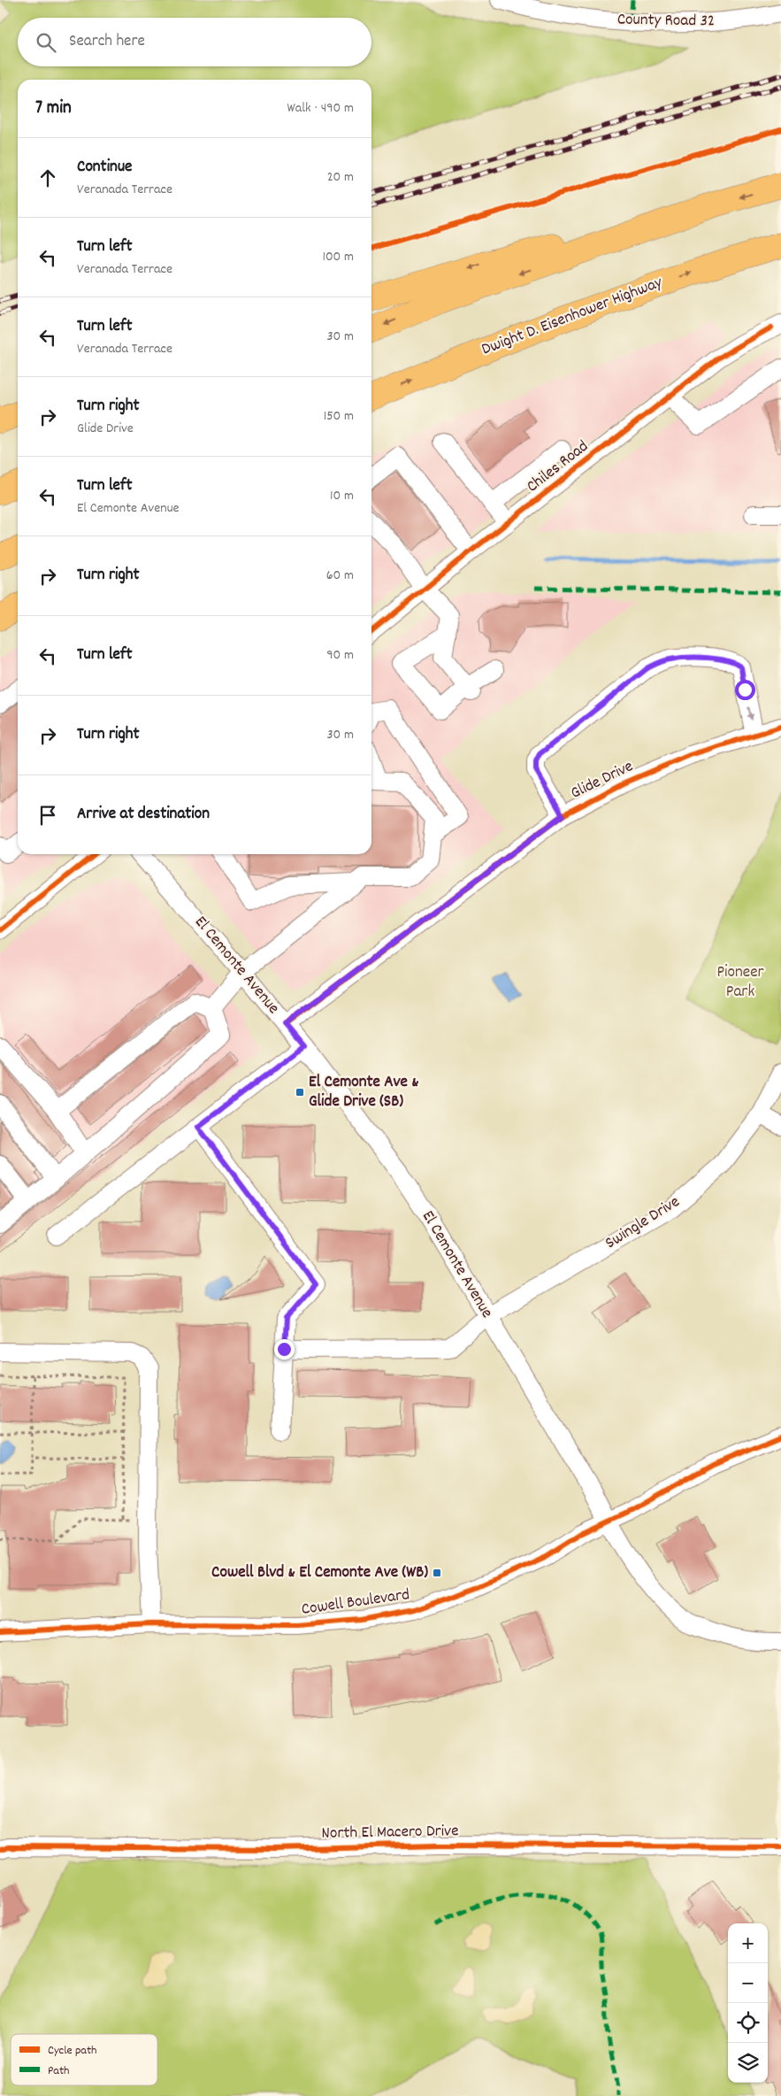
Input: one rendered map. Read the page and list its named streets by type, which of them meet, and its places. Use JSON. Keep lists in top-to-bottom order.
{
  "streets": {
    "highway": ["Dwight D. Eisenhower Highway"],
    "street": [
      "County Road 32",
      "Chiles Road",
      "Glide Drive",
      "El Cemonte Avenue",
      "Swingle Drive",
      "Cowell Boulevard",
      "North El Macero Drive"
    ]
  },
  "crossings": [
    ["Glide Drive", "El Cemonte Avenue"],
    ["El Cemonte Avenue", "Swingle Drive"],
    ["El Cemonte Avenue", "Cowell Boulevard"]
  ],
  "parks": ["Pioneer Park"],
  "places": {
    "transit": ["El Cemonte Ave & Glide Drive (SB)", "Cowell Blvd & El Cemonte Ave (WB)"]
  },
  "legend": ["Cycle path", "Path"],
  "page": {
    "search": "Search here",
    "heading": ["7 min", "Walk · 490 m"],
    "list": [
      ["Continue", "Veranada Terrace", "20 m"],
      ["Turn left", "Veranada Terrace", "100 m"],
      ["Turn left", "Veranada Terrace", "30 m"],
      ["Turn right", "Glide Drive", "150 m"],
      ["Turn left", "El Cemonte Avenue", "10 m"],
      ["Turn right", "60 m"],
      ["Turn left", "90 m"],
      ["Turn right", "30 m"],
      "Arrive at destination"
    ],
    "map_buttons": ["+", "−"]
  }
}
